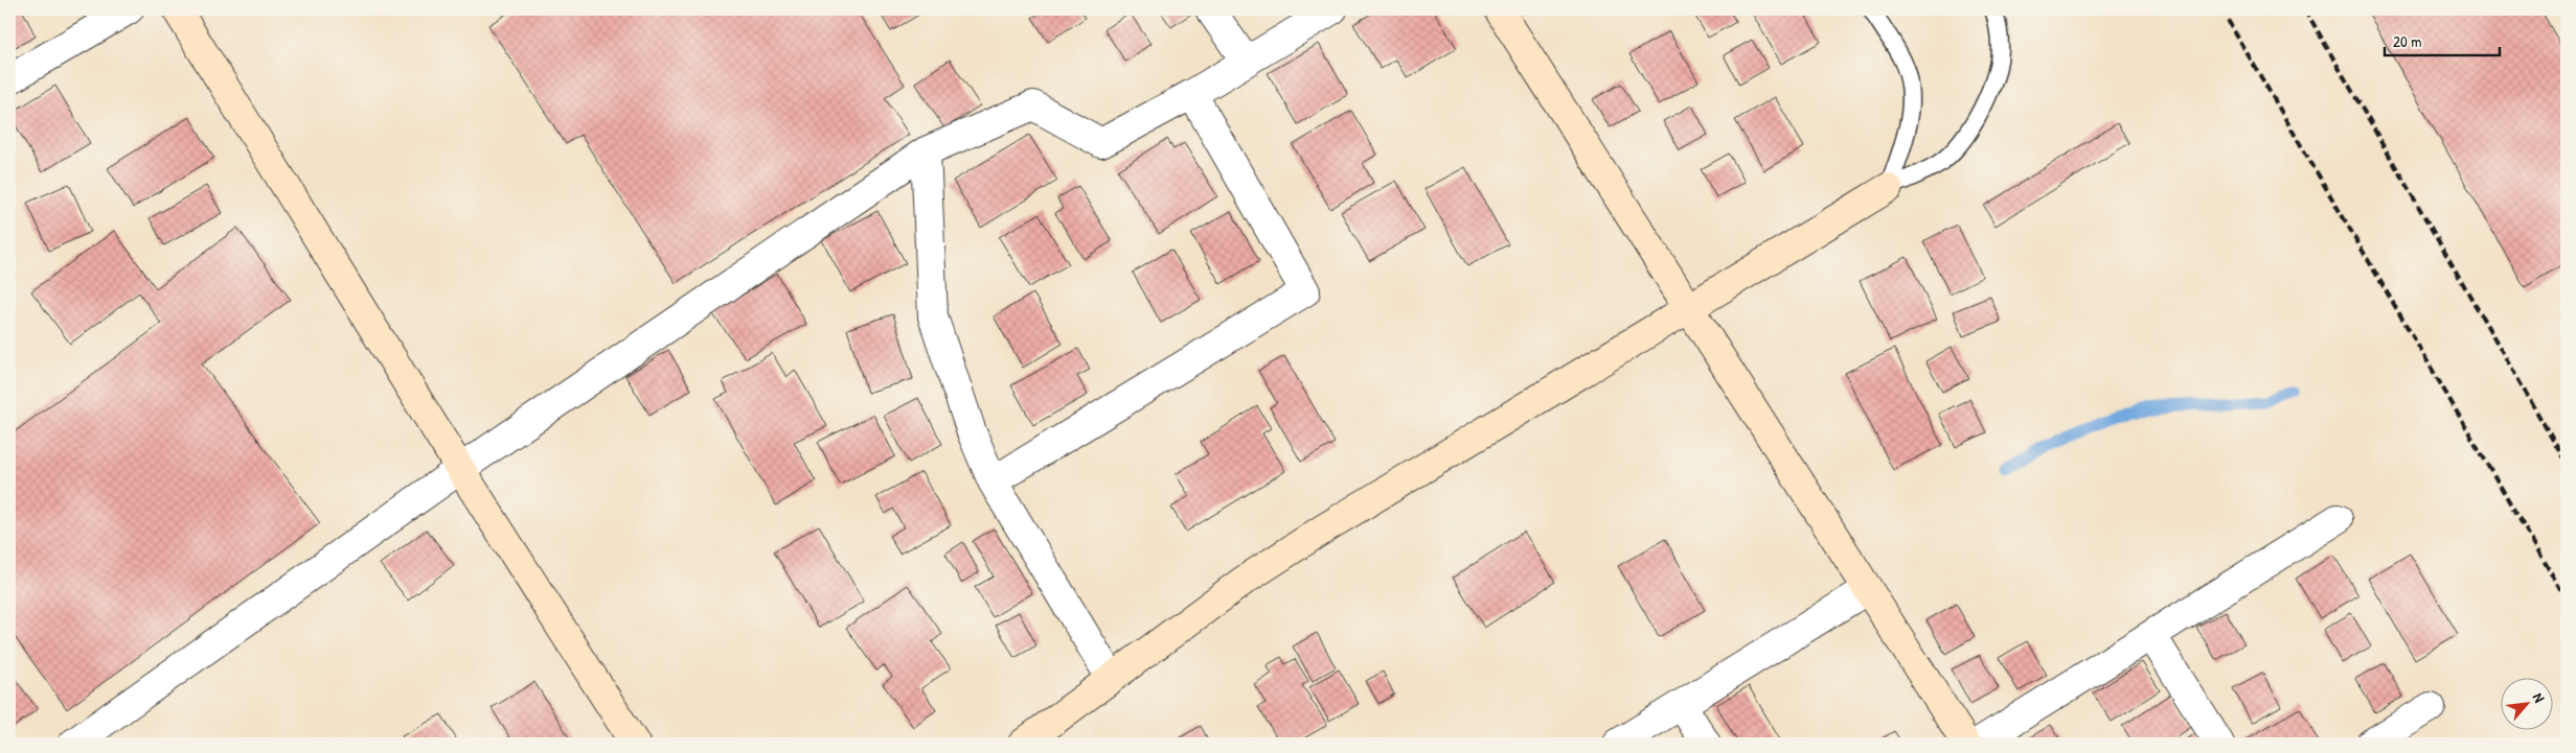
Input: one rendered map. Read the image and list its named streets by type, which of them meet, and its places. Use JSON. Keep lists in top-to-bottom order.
{
  "scale_bar": "20 m",
  "north": "top right"
}
